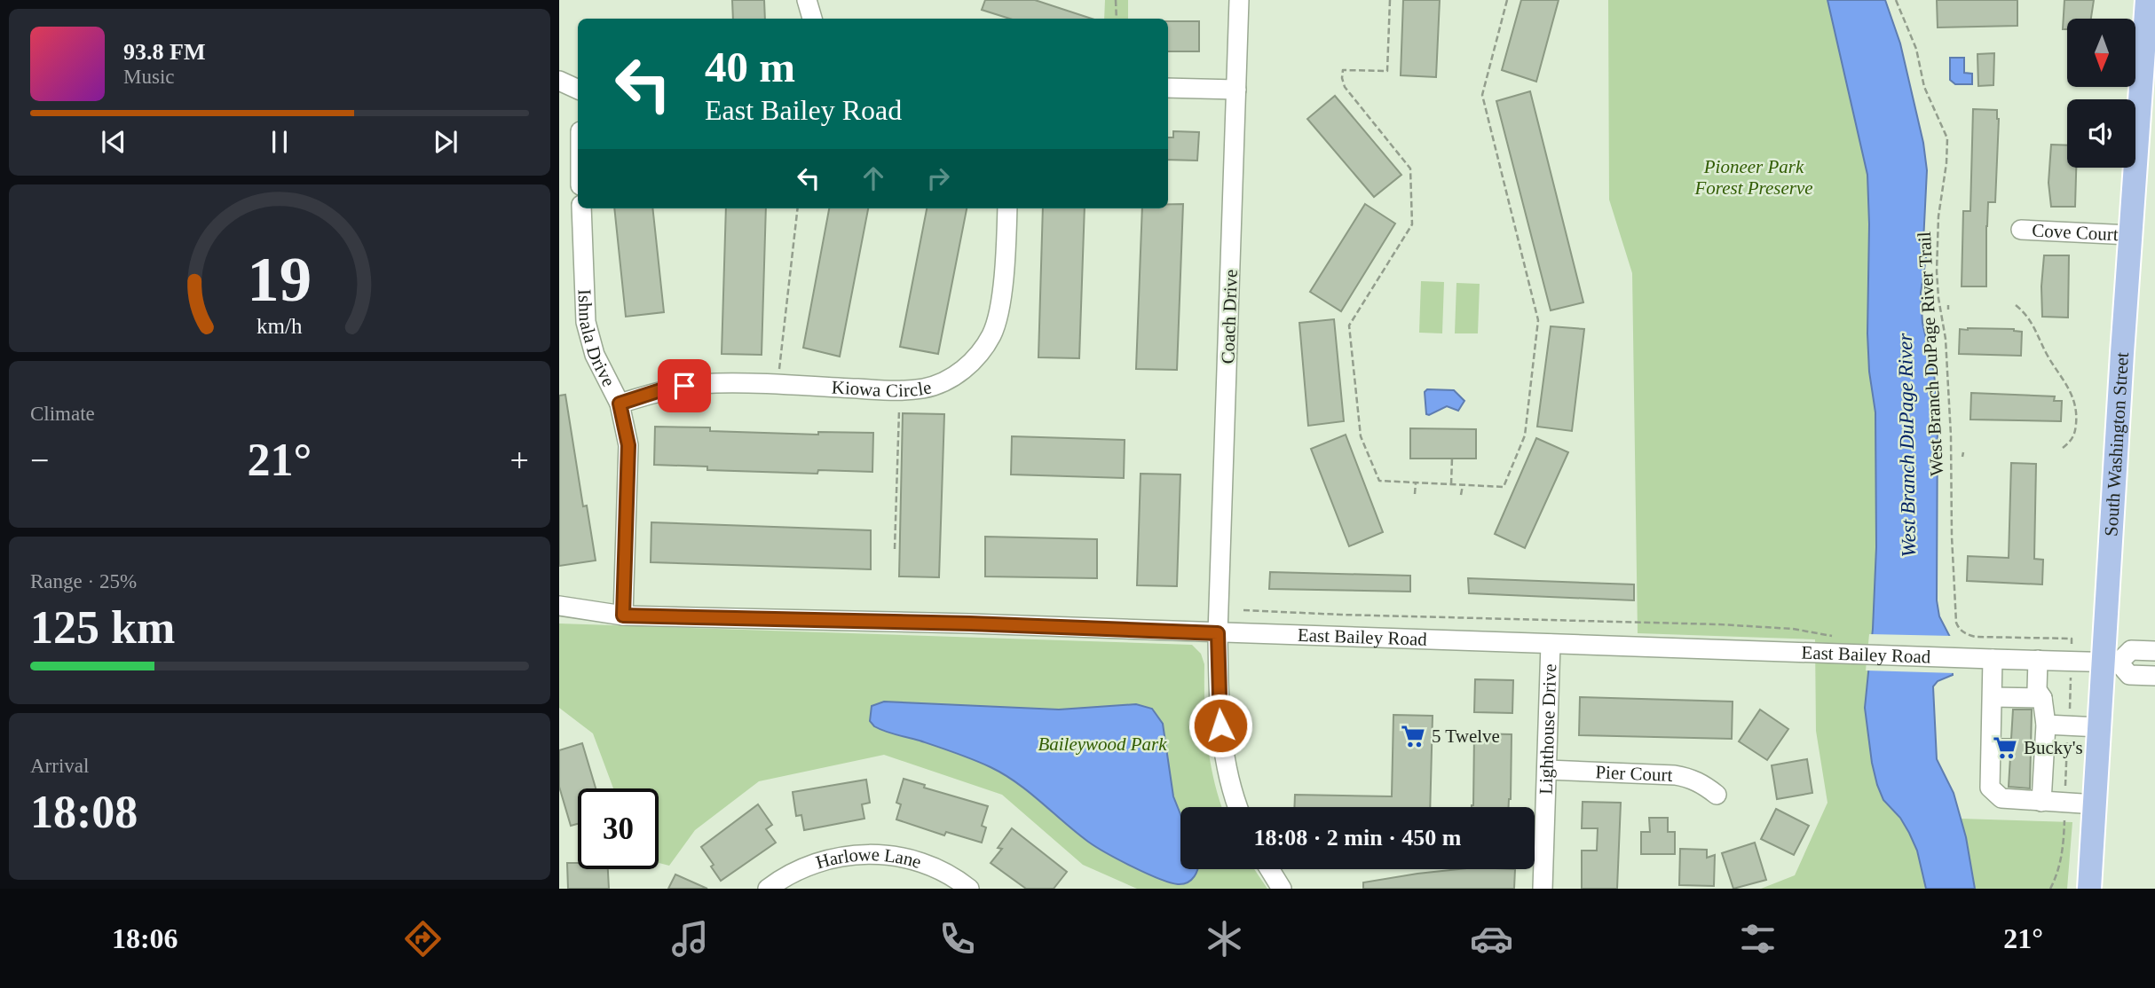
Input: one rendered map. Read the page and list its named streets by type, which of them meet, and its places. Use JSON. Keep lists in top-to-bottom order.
{
  "streets": {
    "main road": ["South Washington Street"],
    "street": [
      "Cove Court",
      "Coach Drive",
      "Ishnala Drive",
      "Kiowa Circle",
      "East Bailey Road",
      "Lighthouse Drive",
      "Pier Court",
      "Harlowe Lane"
    ],
    "path": ["West Branch DuPage River Trail"]
  },
  "crossings": [
    ["Cove Court", "South Washington Street"],
    ["Coach Drive", "East Bailey Road"],
    ["Ishnala Drive", "Kiowa Circle"],
    ["Ishnala Drive", "East Bailey Road"],
    ["South Washington Street", "East Bailey Road"],
    ["East Bailey Road", "Lighthouse Drive"],
    ["Lighthouse Drive", "Pier Court"]
  ],
  "water": ["West Branch DuPage River"],
  "parks": ["Pioneer Park Forest Preserve", "Baileywood Park"],
  "places": {
    "supermarket": ["5 Twelve", "Bucky's"]
  },
  "north": "bottom",
  "page": {
    "turn": ["40 m", "East Bailey Road"],
    "song": ["93.8 FM", "Music"],
    "tile": [
      "Climate",
      ["Range · 25%", "125 km"],
      ["Arrival", "18:08"]
    ],
    "heat": ["−", "21°", "+"],
    "limit": "30",
    "trip": "18:08 · 2 min · 450 m",
    "tabs": ["18:06", "21°"],
    "gauge": ["19", "km/h"]
  }
}
